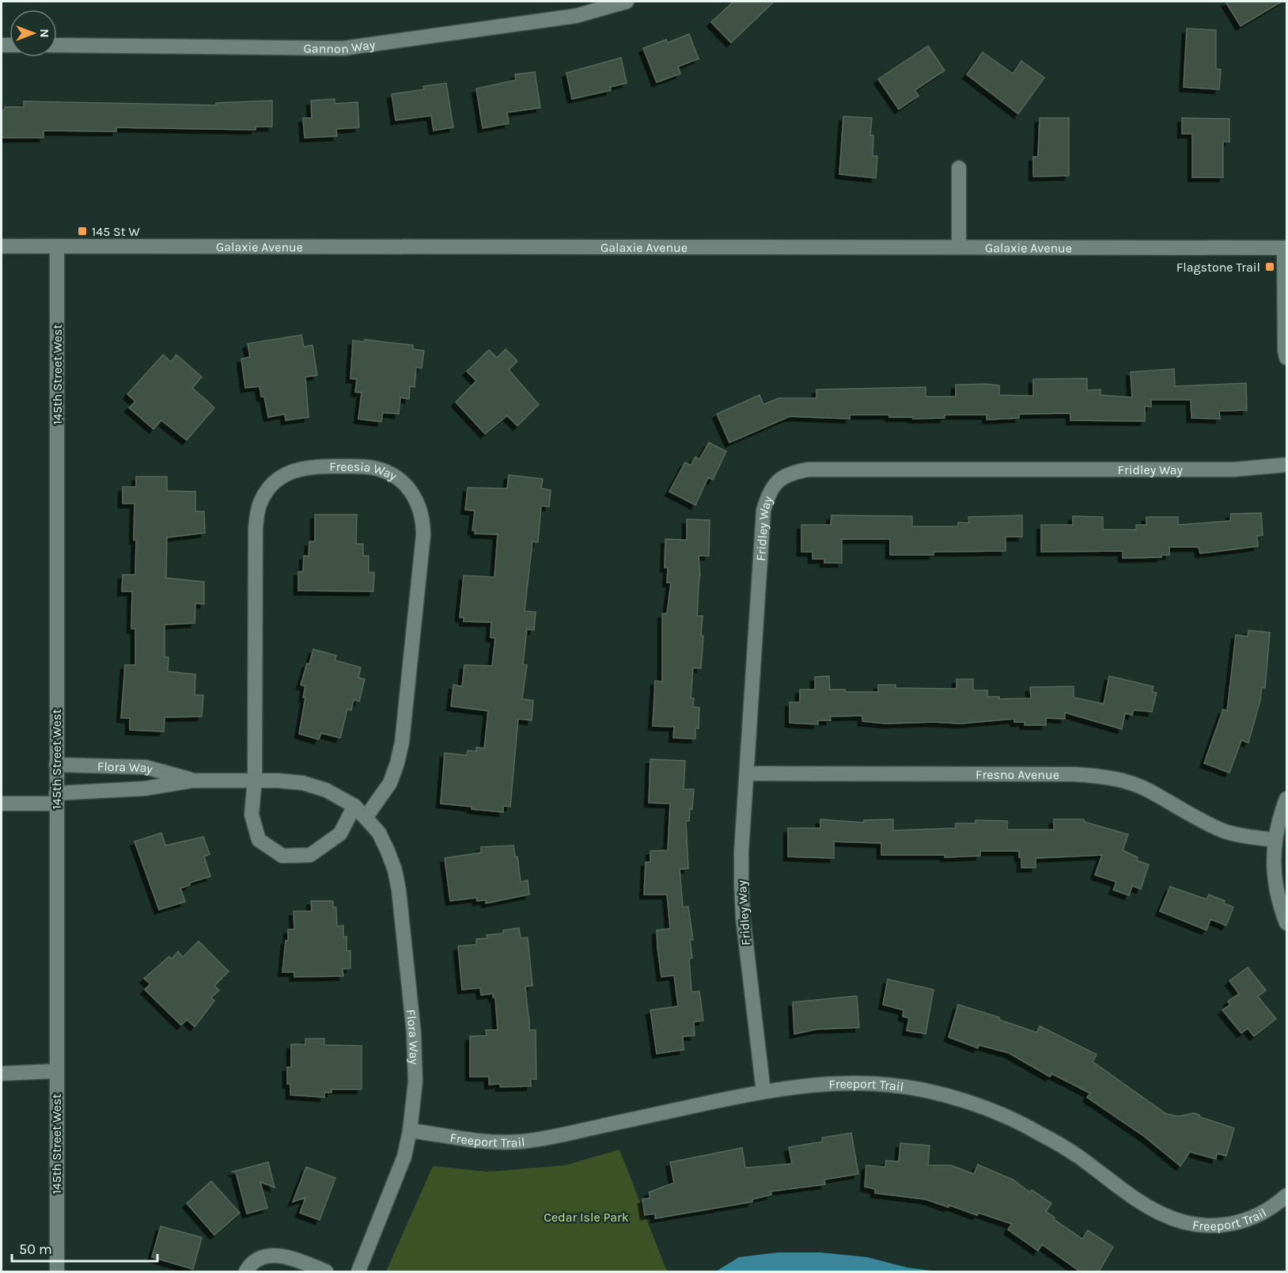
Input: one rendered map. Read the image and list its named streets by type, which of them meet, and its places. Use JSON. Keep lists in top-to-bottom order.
{
  "streets": {
    "street": [
      "Gannon Way",
      "Galaxie Avenue",
      "145th Street West",
      "Fridley Way",
      "Freesia Way",
      "Flora Way",
      "Fresno Avenue",
      "Freeport Trail"
    ]
  },
  "crossings": [
    ["Galaxie Avenue", "145th Street West"],
    ["145th Street West", "Flora Way"],
    ["Fridley Way", "Fresno Avenue"],
    ["Fridley Way", "Freeport Trail"],
    ["Freesia Way", "Flora Way"],
    ["Flora Way", "Freeport Trail"]
  ],
  "parks": ["Cedar Isle Park"],
  "places": {
    "transit": ["145 St W", "Flagstone Trail"]
  },
  "scale_bar": "50 m",
  "north": "right"
}
